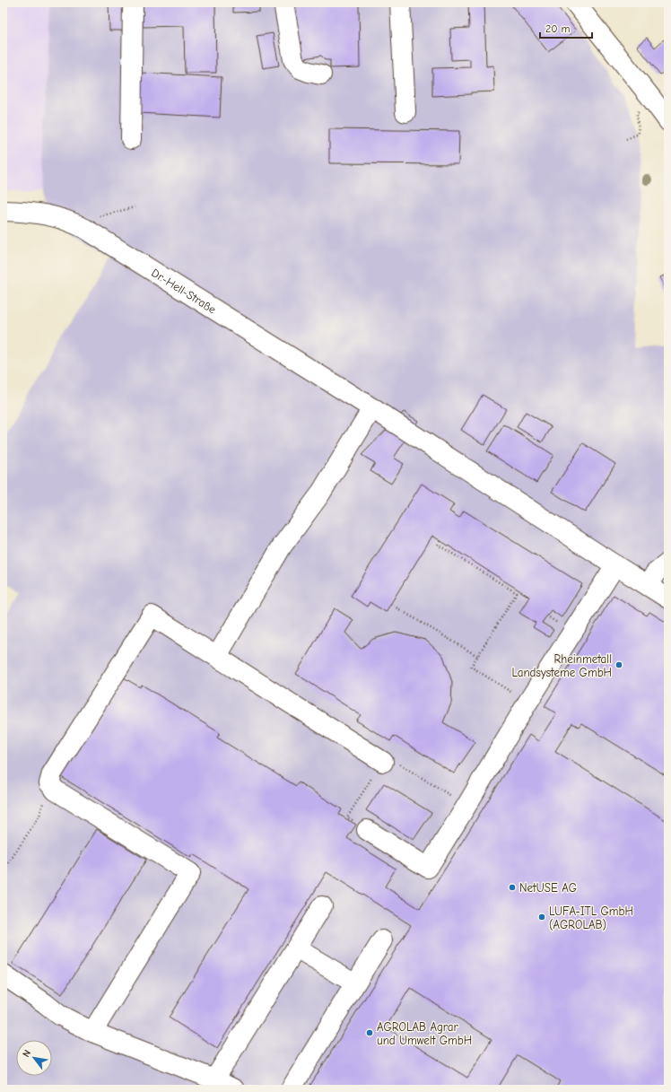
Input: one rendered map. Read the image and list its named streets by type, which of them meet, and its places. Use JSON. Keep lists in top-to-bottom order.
{
  "streets": {
    "street": ["Dr.-Hell-Straße"]
  },
  "places": [
    "Rheinmetall Landsysteme GmbH",
    "NetUSE AG",
    "LUFA-ITL GmbH (AGROLAB)",
    "AGROLAB Agrar und Umwelt GmbH"
  ],
  "scale_bar": "20 m",
  "north": "top left"
}
